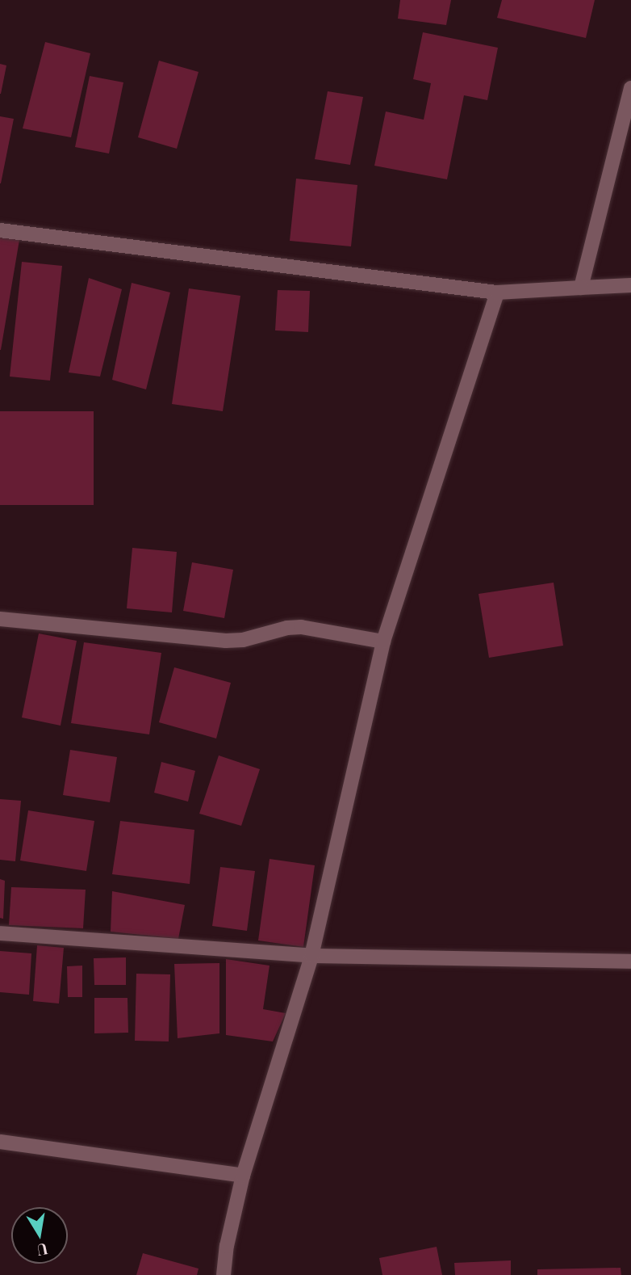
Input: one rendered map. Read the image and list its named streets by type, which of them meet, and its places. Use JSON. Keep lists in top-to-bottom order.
{
  "north": "bottom"
}
